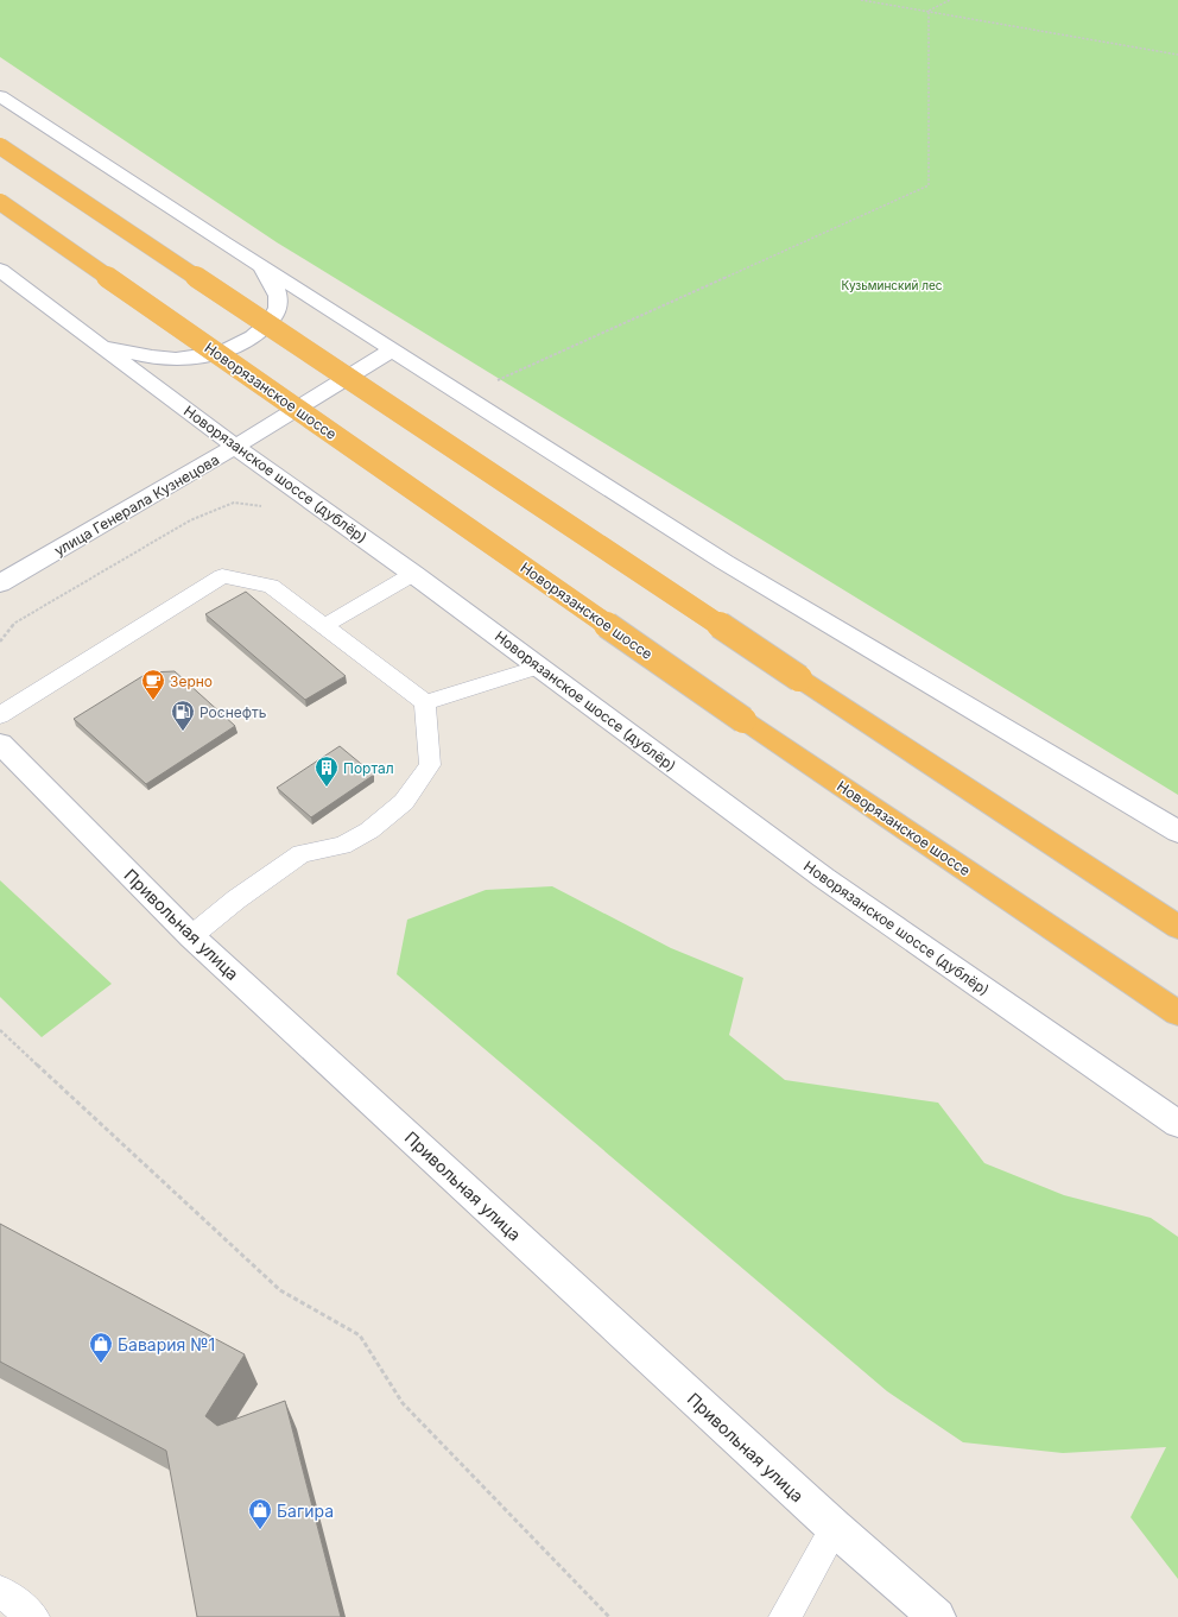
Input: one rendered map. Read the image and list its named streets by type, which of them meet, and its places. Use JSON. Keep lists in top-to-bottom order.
{
  "streets": {
    "highway": ["Новорязанское шоссе"],
    "main road": ["Новорязанское шоссе (дублёр)", "улица Генерала Кузнецова", "Привольная улица"]
  },
  "crossings": [
    ["Новорязанское шоссе (дублёр)", "улица Генерала Кузнецова"]
  ],
  "parks": ["Кузьминский лес"],
  "places": {
    "cafe": ["Зерно"],
    "fuel station": ["Роснефть"],
    "building": ["Портал"],
    "shop": ["Бавария №1", "Багира"]
  }
}
